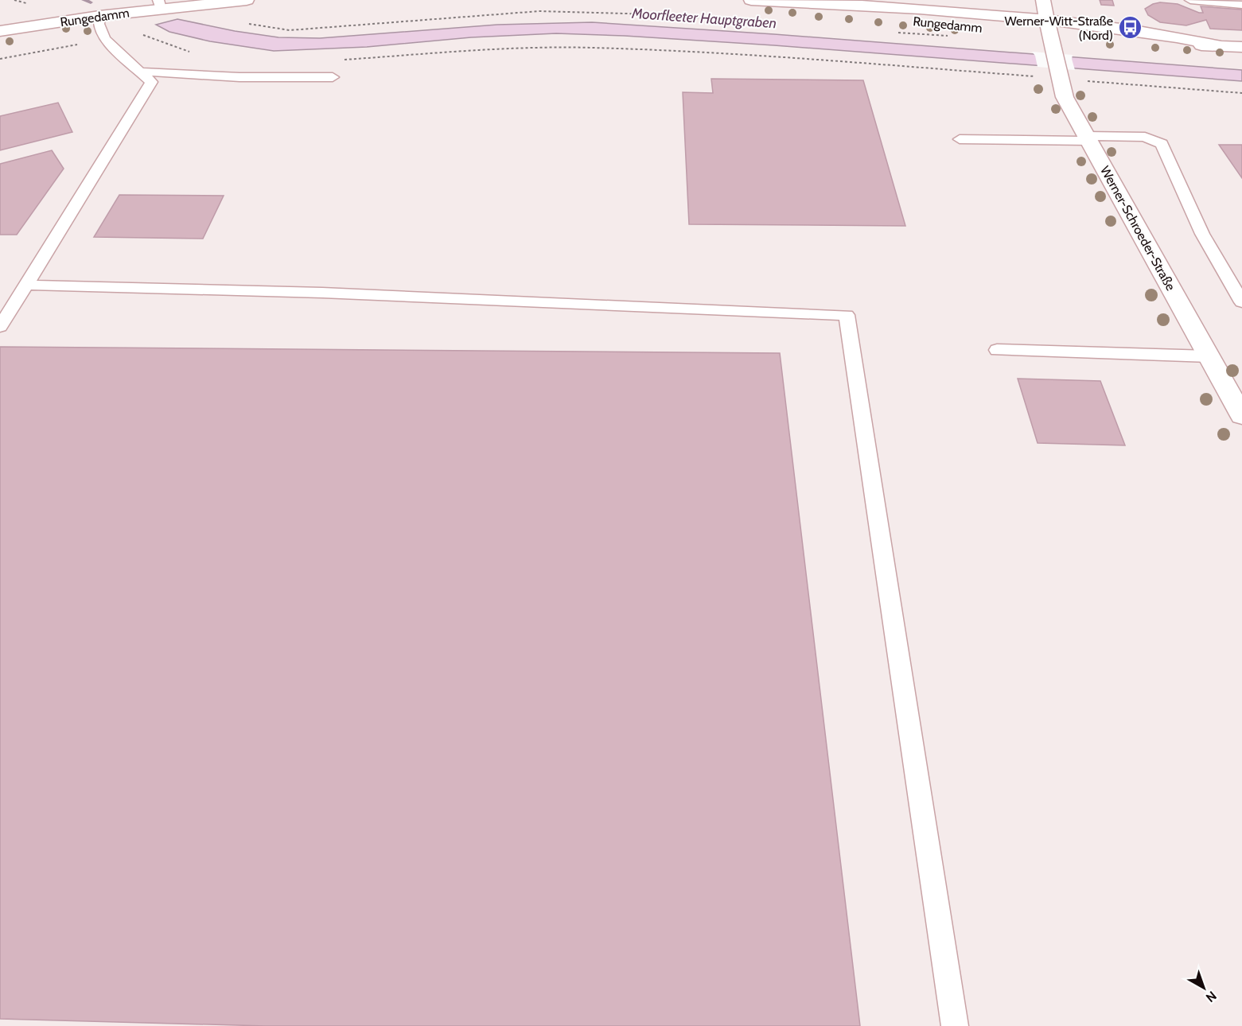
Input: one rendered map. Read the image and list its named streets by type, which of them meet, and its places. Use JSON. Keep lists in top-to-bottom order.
{
  "streets": {
    "street": ["Rungedamm", "Werner-Schroeder-Straße"]
  },
  "crossings": [
    ["Rungedamm", "Werner-Schroeder-Straße"]
  ],
  "water": ["Moorfleeter Hauptgraben"],
  "places": {
    "bus stop": ["Werner-Witt-Straße (Nord)"]
  },
  "north": "bottom right"
}
